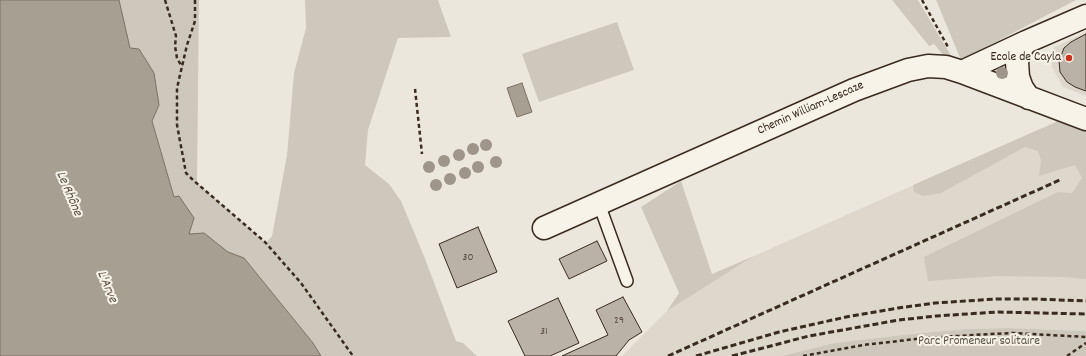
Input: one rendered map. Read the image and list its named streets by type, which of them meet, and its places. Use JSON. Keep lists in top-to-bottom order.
{
  "streets": {
    "street": ["Chemin William-Lescaze"]
  },
  "water": ["Le Rhône", "L'Arve"],
  "parks": ["Parc Promeneur solitaire"],
  "places": ["Ecole de Cayla"],
  "house_numbers": ["30", "29", "31"]
}
